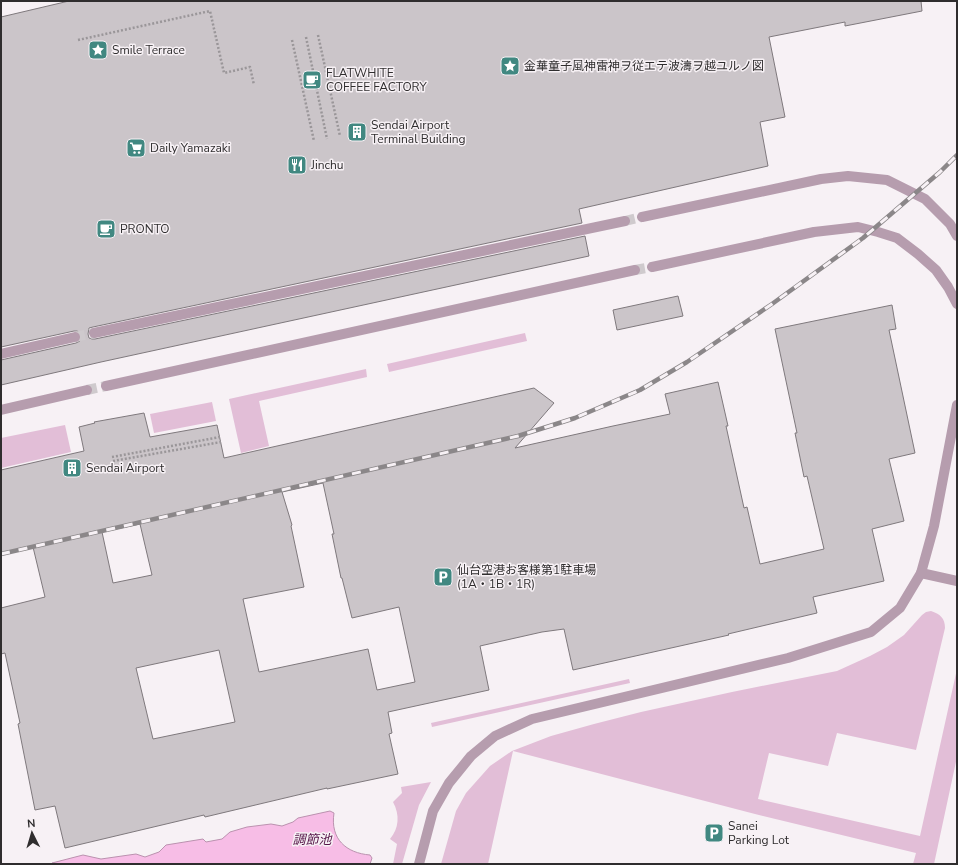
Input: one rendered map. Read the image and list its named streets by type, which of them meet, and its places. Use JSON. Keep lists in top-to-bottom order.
{
  "water": ["調節池"],
  "places": {
    "place": ["Smile Terrace", "金華童子風神雷神ヲ従エテ波濤ヲ越ユルノ図"],
    "cafe": ["FLATWHITE COFFEE FACTORY", "PRONTO"],
    "building": ["Sendai Airport Terminal Building", "Sendai Airport"],
    "supermarket": ["Daily Yamazaki"],
    "restaurant": ["Jinchu"],
    "parking": ["仙台空港お客様第1駐車場 (1A・1B・1R)", "Sanei Parking Lot"]
  },
  "north": "top"
}
